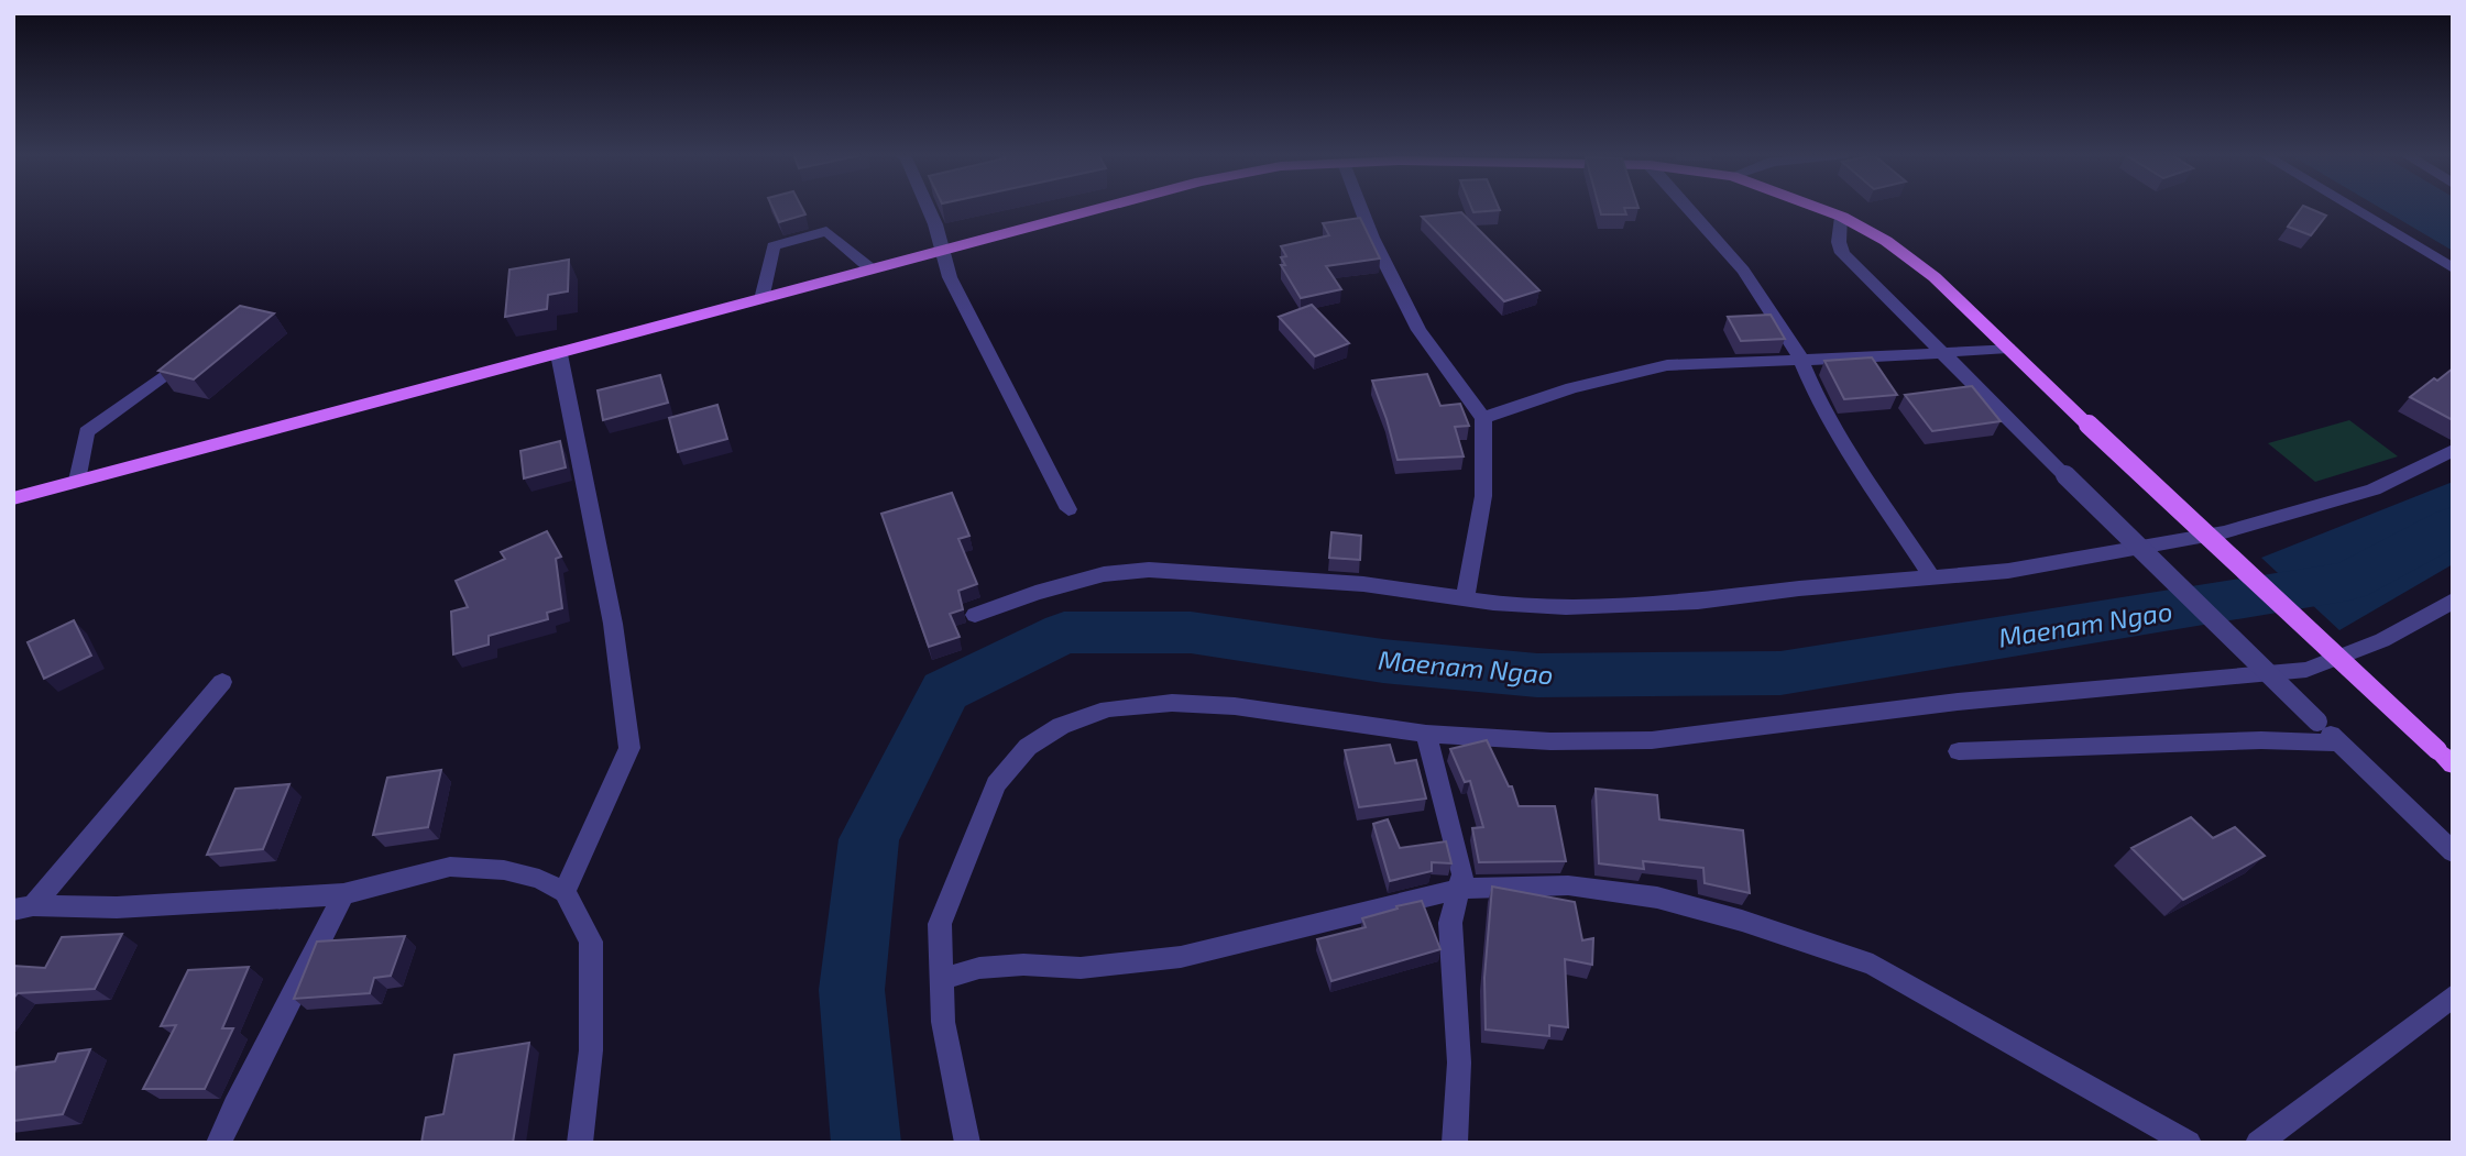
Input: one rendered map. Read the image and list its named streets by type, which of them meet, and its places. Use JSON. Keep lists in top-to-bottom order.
{
  "water": ["Maenam Ngao"]
}
